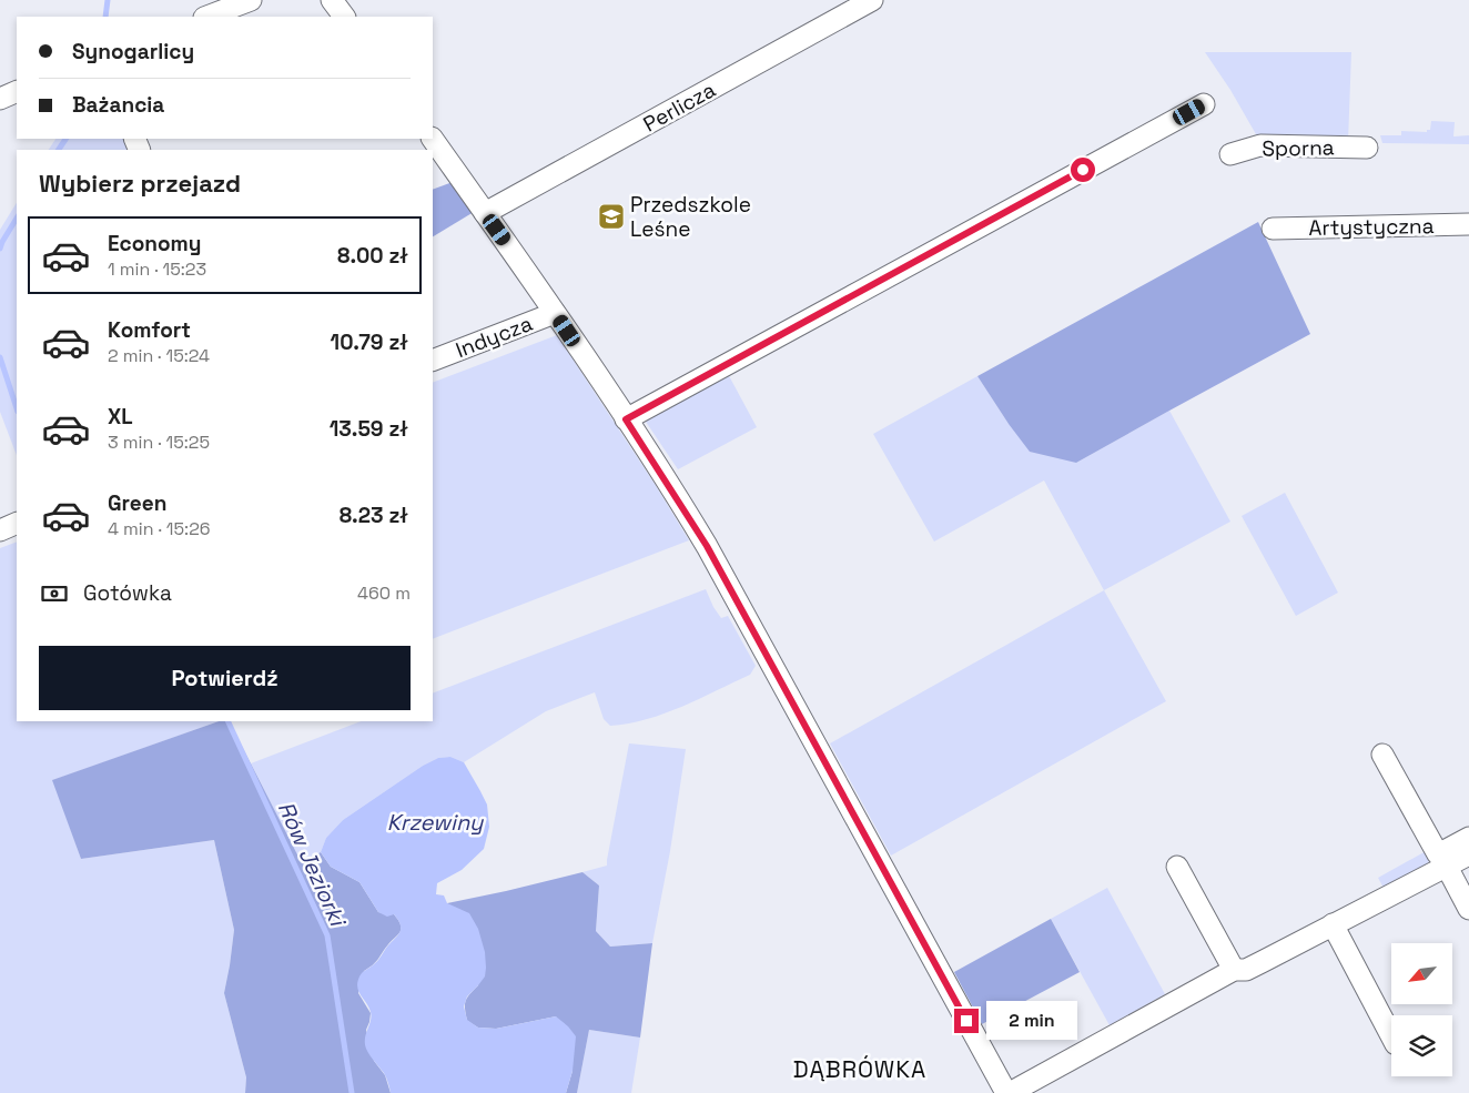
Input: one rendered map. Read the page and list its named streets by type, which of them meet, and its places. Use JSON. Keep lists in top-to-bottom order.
{
  "streets": {
    "street": [
      "Perlicza",
      "Sporna",
      "Artystyczna",
      "Indycza"
    ]
  },
  "districts": ["DĄBRÓWKA"],
  "water": ["Krzewiny", "Rów Jeziorki"],
  "places": {
    "school or university": ["Przedszkole Leśne"]
  },
  "north": "bottom left",
  "page": {
    "banner": ["Synogarlicy", "Bażancia"],
    "heading": "Wybierz przejazd",
    "list": [
      {
        "name": "Economy",
        "note": "1 min · 15:23",
        "value": "8.00 zł"
      },
      {
        "name": "Komfort",
        "note": "2 min · 15:24",
        "value": "10.79 zł"
      },
      {
        "name": "XL",
        "note": "3 min · 15:25",
        "value": "13.59 zł"
      },
      {
        "name": "Green",
        "note": "4 min · 15:26",
        "value": "8.23 zł"
      }
    ],
    "pay": ["Gotówka", "460 m"],
    "buttons": "Potwierdź",
    "bubble": "2 min"
  }
}
